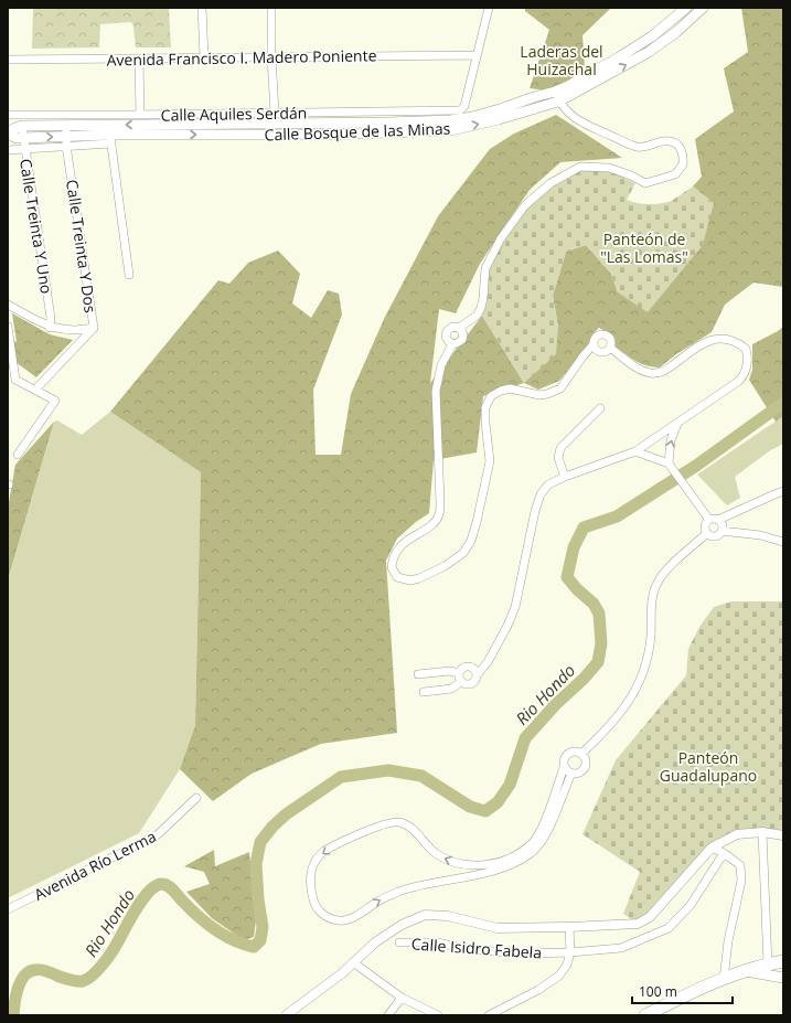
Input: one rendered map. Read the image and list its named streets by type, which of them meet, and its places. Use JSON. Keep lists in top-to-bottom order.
{
  "streets": {
    "main road": ["Calle Bosque de las Minas"],
    "street": [
      "Avenida Francisco I. Madero Poniente",
      "Calle Aquiles Serdán",
      "Calle Treinta Y Uno",
      "Calle Treinta Y Dos",
      "Avenida Río Lerma",
      "Calle Isidro Fabela"
    ]
  },
  "crossings": [
    ["Avenida Francisco I. Madero Poniente", "Calle Aquiles Serdán"],
    ["Calle Bosque de las Minas", "Calle Treinta Y Uno"],
    ["Calle Bosque de las Minas", "Calle Treinta Y Dos"],
    ["Calle Treinta Y Uno", "Calle Treinta Y Dos"]
  ],
  "water": ["Rio Hondo"],
  "parks": ["Laderas del Huizachal", "Panteón de \"Las Lomas\"", "Panteón Guadalupano"],
  "scale_bar": "100 m"
}
